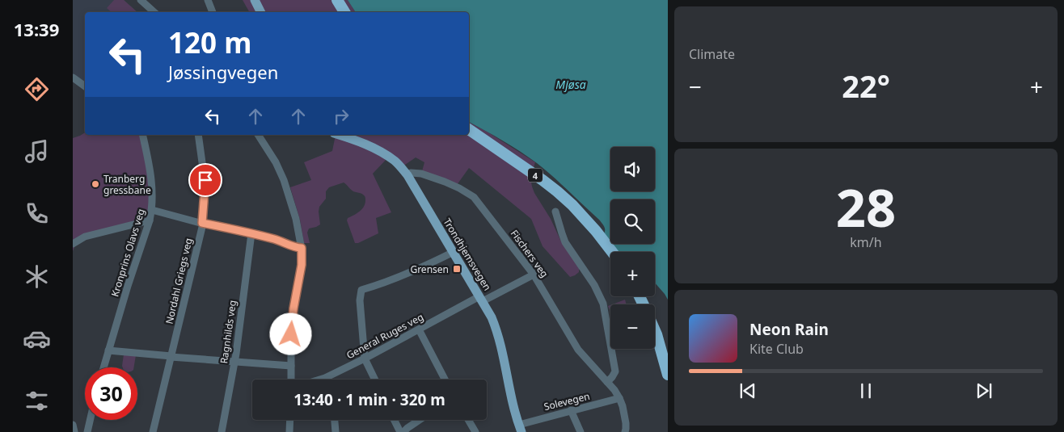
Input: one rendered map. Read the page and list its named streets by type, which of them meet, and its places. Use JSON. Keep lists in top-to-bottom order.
{
  "streets": {
    "highway": ["4"],
    "main road": ["Trondhjemsvegen"],
    "street": [
      "Kronprins Olavs veg",
      "Fischers veg",
      "Nordahl Griegs veg",
      "Ragnhilds veg",
      "General Ruges veg",
      "Solevegen"
    ]
  },
  "crossings": [
    ["Fischers veg", "Trondhjemsvegen"],
    ["Fischers veg", "General Ruges veg"],
    ["Fischers veg", "Solevegen"],
    ["Trondhjemsvegen", "General Ruges veg"],
    ["Trondhjemsvegen", "Solevegen"]
  ],
  "water": ["Mjøsa"],
  "places": {
    "other": ["Tranberg gressbane"],
    "transit": ["Grensen"]
  },
  "page": {
    "tabs": "13:39",
    "tile": [
      "Climate",
      ["28", "km/h"]
    ],
    "turn": ["120 m", "Jøssingvegen"],
    "heat": ["−", "22°", "+"],
    "map_buttons": ["+", "−"],
    "song": ["Neon Rain", "Kite Club"],
    "limit": "30",
    "trip": "13:40 · 1 min · 320 m"
  }
}
